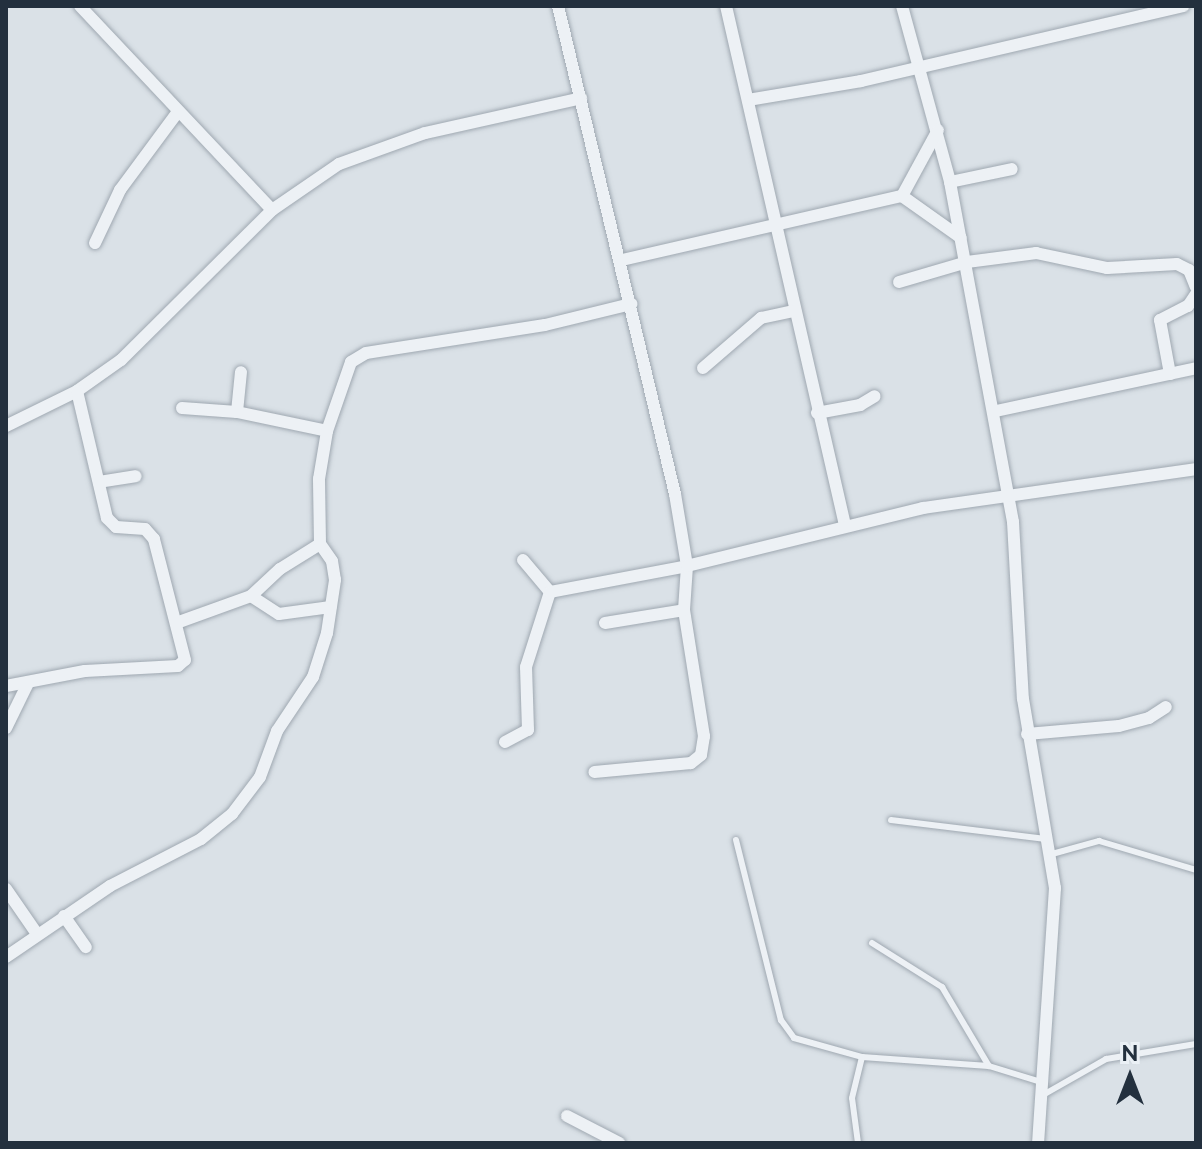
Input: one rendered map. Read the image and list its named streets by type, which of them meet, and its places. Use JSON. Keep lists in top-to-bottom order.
{
  "north": "top"
}
